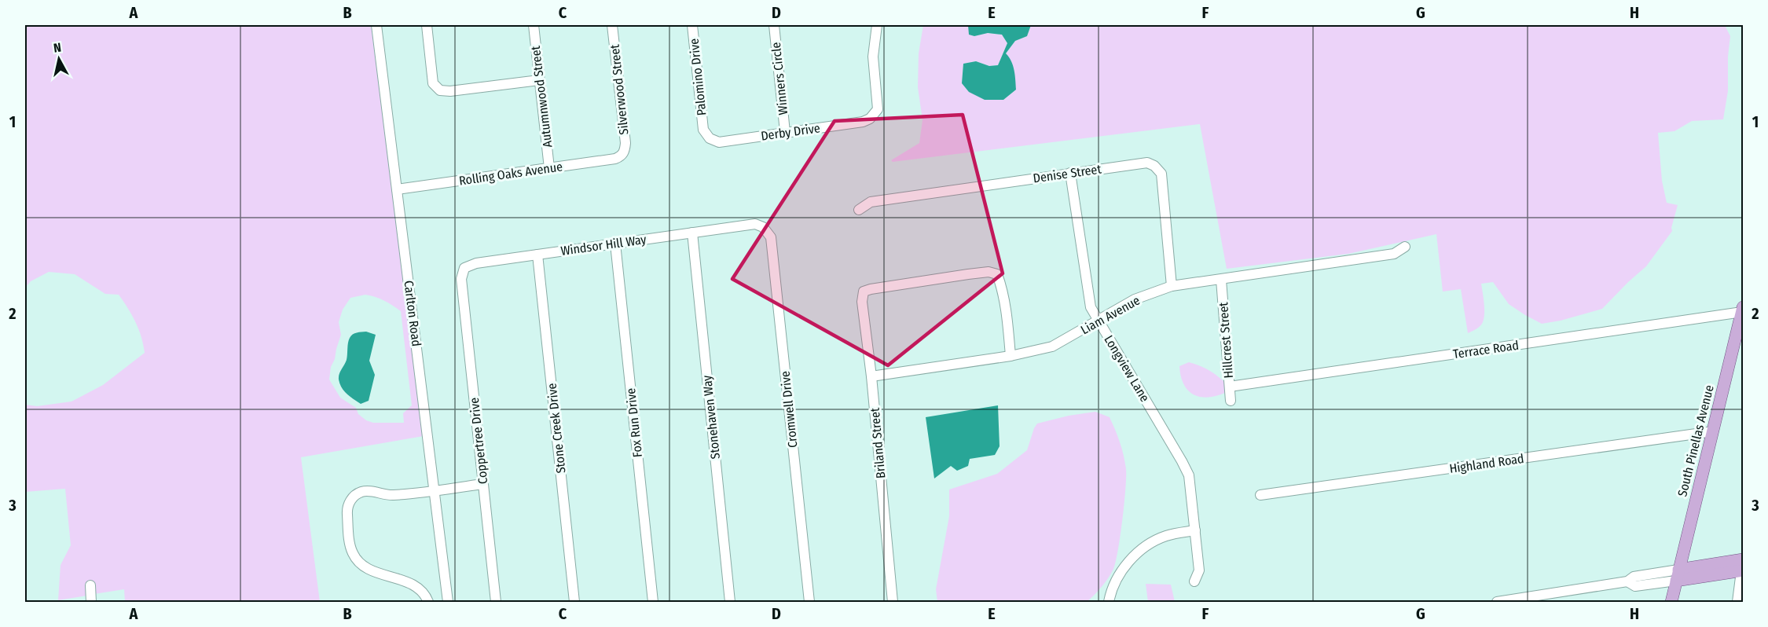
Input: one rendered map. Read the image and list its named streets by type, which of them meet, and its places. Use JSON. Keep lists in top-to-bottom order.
{
  "streets": {
    "main road": ["South Pinellas Avenue"],
    "street": [
      "Palomino Drive",
      "Winners Circle",
      "Silverwood Street",
      "Autumnwood Street",
      "Derby Drive",
      "Rolling Oaks Avenue",
      "Denise Street",
      "Windsor Hill Way",
      "Carlton Road",
      "Liam Avenue",
      "Hillcrest Street",
      "Terrace Road",
      "Longview Lane",
      "Cromwell Drive",
      "Stonehaven Way",
      "Fox Run Drive",
      "Stone Creek Drive",
      "Coppertree Drive",
      "Briland Street",
      "Highland Road"
    ]
  },
  "crossings": [
    ["Palomino Drive", "Derby Drive"],
    ["Winners Circle", "Derby Drive"],
    ["Silverwood Street", "Rolling Oaks Avenue"],
    ["Autumnwood Street", "Rolling Oaks Avenue"],
    ["Rolling Oaks Avenue", "Carlton Road"],
    ["Denise Street", "Liam Avenue"],
    ["Denise Street", "Longview Lane"],
    ["Windsor Hill Way", "Cromwell Drive"],
    ["Windsor Hill Way", "Stonehaven Way"],
    ["Windsor Hill Way", "Fox Run Drive"],
    ["Windsor Hill Way", "Stone Creek Drive"],
    ["Windsor Hill Way", "Coppertree Drive"],
    ["Liam Avenue", "Hillcrest Street"],
    ["Liam Avenue", "Longview Lane"],
    ["Liam Avenue", "Briland Street"],
    ["Hillcrest Street", "Terrace Road"],
    ["Terrace Road", "South Pinellas Avenue"],
    ["South Pinellas Avenue", "Highland Road"]
  ],
  "north": "top",
  "grid": {
    "columns": [
      "A",
      "B",
      "C",
      "D",
      "E",
      "F",
      "G",
      "H"
    ],
    "rows": ["1", "2", "3"]
  }
}
